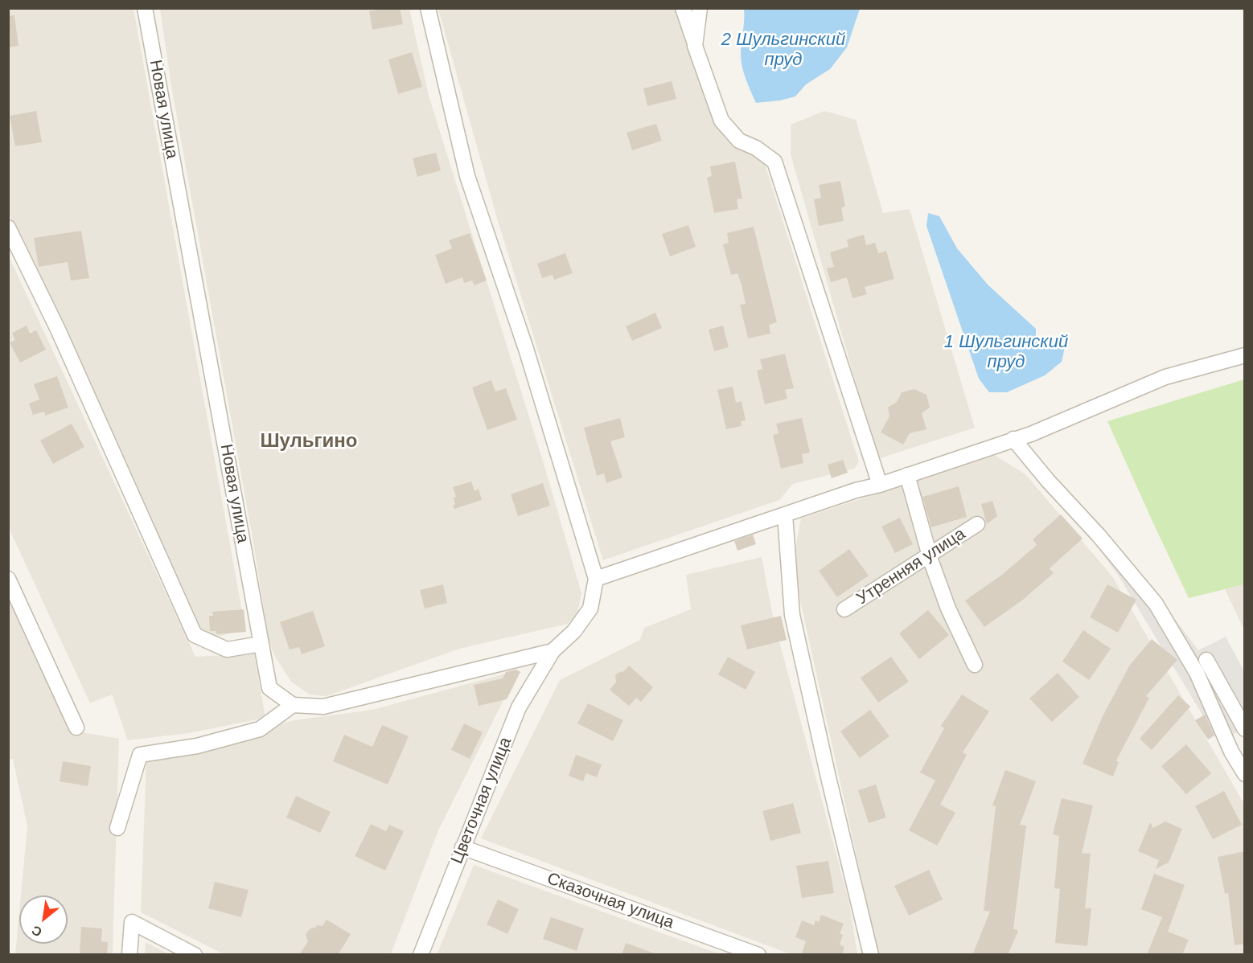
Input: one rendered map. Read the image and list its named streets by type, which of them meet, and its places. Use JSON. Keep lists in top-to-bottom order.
{
  "streets": {
    "street": [
      "Новая улица",
      "Утренняя улица",
      "Цветочная улица",
      "Сказочная улица"
    ]
  },
  "crossings": [
    ["Цветочная улица", "Сказочная улица"]
  ],
  "districts": ["Шульгино"],
  "water": ["2 Шульгинский пруд", "1 Шульгинский пруд"],
  "north": "bottom left"
}
